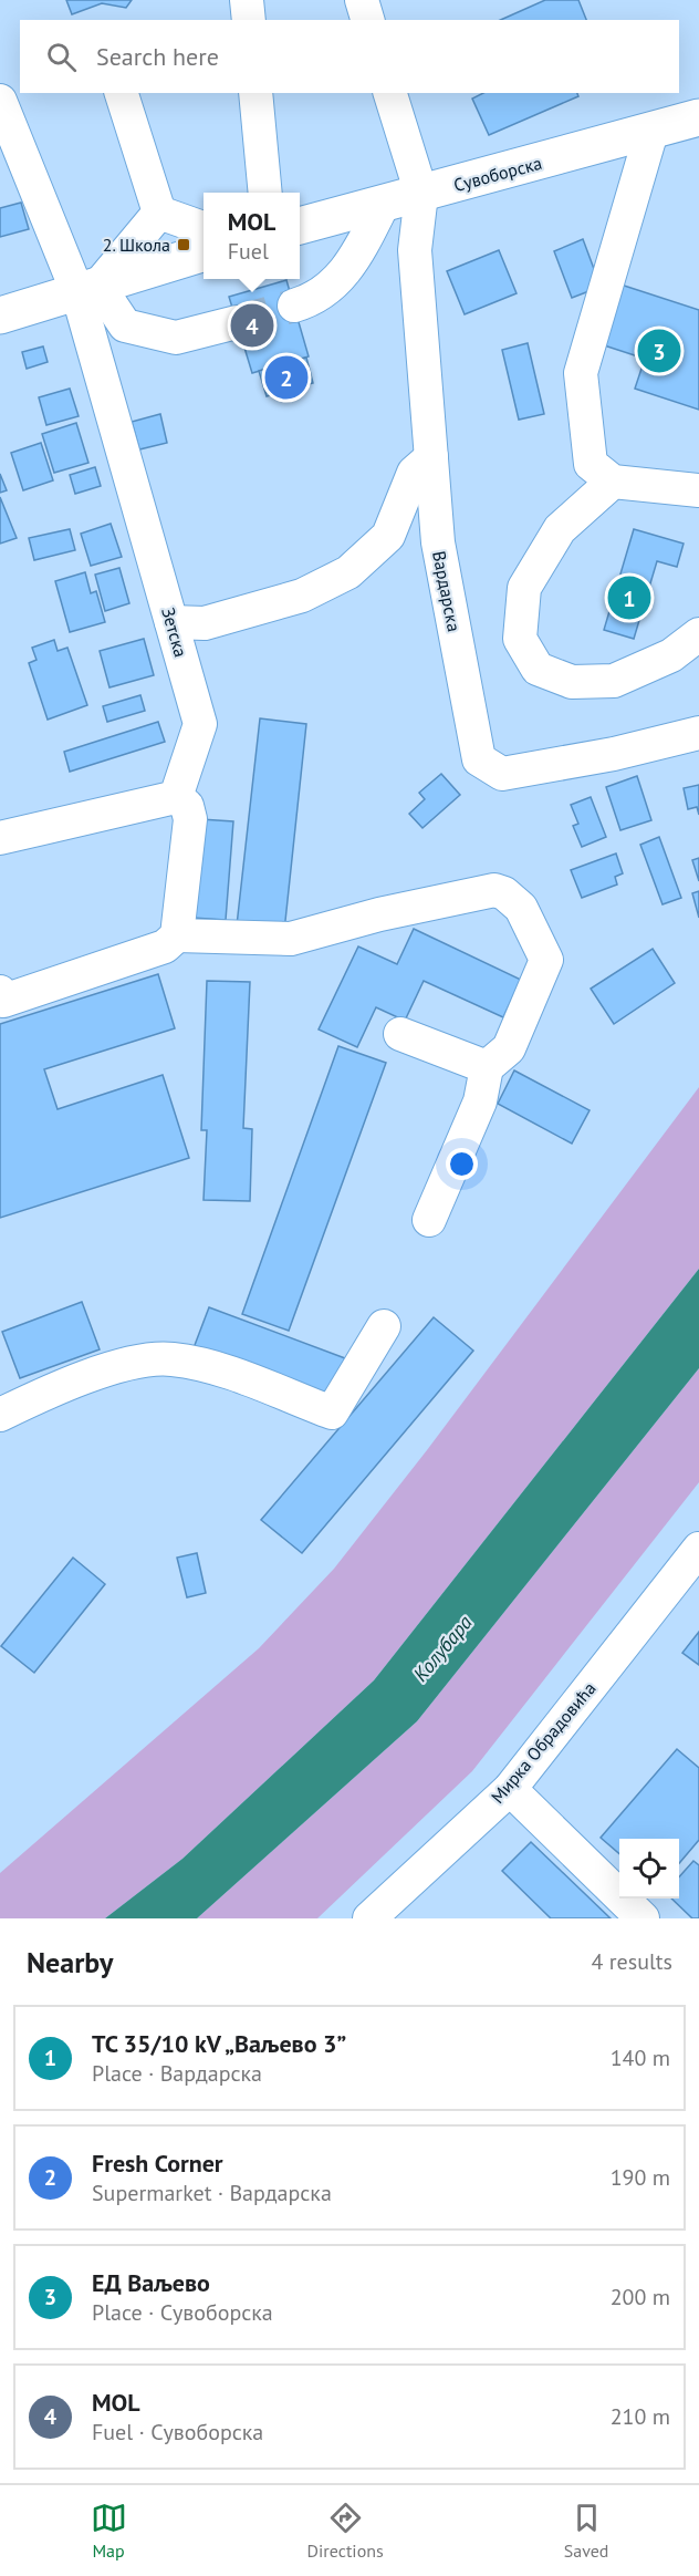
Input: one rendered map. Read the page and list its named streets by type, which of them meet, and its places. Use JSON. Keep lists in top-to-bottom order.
{
  "streets": {
    "main road": ["Сувоборска"],
    "street": ["Вардарска", "Зетска", "Мирка Обрадовића"]
  },
  "crossings": [
    ["Сувоборска", "Вардарска"]
  ],
  "water": ["Колубара"],
  "places": {
    "transit": ["2. Школа"]
  },
  "page": {
    "search": "Search here",
    "popup": ["MOL", "Fuel"],
    "pins": [
      "4",
      "3",
      "2",
      "1"
    ],
    "heading": ["Nearby", "4 results"],
    "list": [
      {
        "mark": "1",
        "name": "ТС 35/10 kV „Ваљево 3”",
        "note": "Place · Вардарска",
        "value": "140 m"
      },
      {
        "mark": "2",
        "name": "Fresh Corner",
        "note": "Supermarket · Вардарска",
        "value": "190 m"
      },
      {
        "mark": "3",
        "name": "ЕД Ваљево",
        "note": "Place · Сувоборска",
        "value": "200 m"
      },
      {
        "mark": "4",
        "name": "MOL",
        "note": "Fuel · Сувоборска",
        "value": "210 m"
      }
    ],
    "nav": ["Map", "Directions", "Saved"]
  }
}
